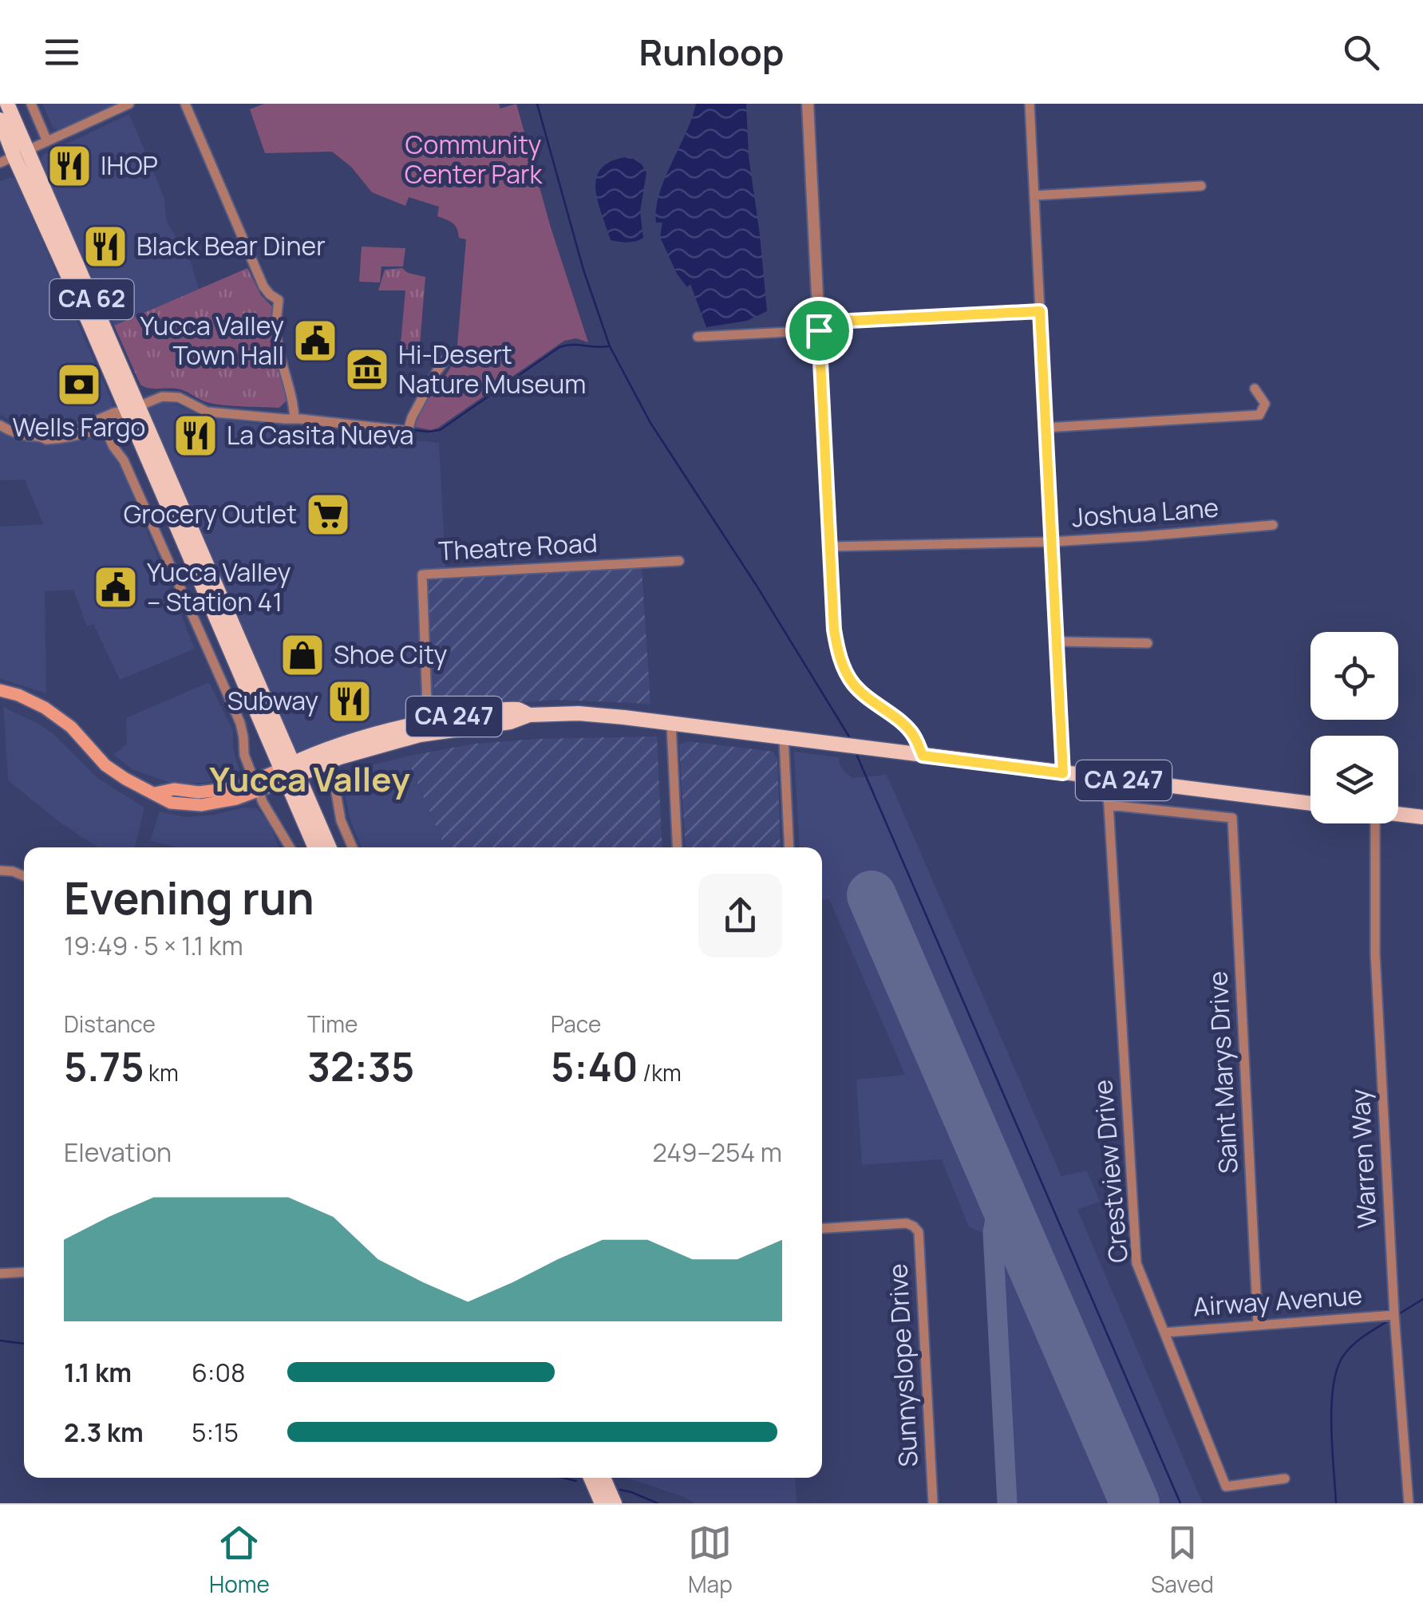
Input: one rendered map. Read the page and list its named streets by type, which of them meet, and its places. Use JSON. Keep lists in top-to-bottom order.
{
  "streets": {
    "main road": ["CA 62", "CA 247"],
    "street": [
      "Joshua Lane",
      "Theatre Road",
      "Saint Marys Drive",
      "Warren Way",
      "Crestview Drive",
      "Airway Avenue",
      "Sunnyslope Drive"
    ]
  },
  "crossings": [
    ["CA 62", "CA 247"],
    ["Theatre Road", "CA 247"],
    ["CA 247", "Crestview Drive"],
    ["Saint Marys Drive", "Crestview Drive"],
    ["Saint Marys Drive", "Airway Avenue"],
    ["Warren Way", "Airway Avenue"],
    ["Crestview Drive", "Airway Avenue"]
  ],
  "districts": ["Yucca Valley"],
  "parks": ["Community Center Park"],
  "places": {
    "restaurant": [
      "IHOP",
      "Black Bear Diner",
      "La Casita Nueva",
      "Subway"
    ],
    "public building": ["Yucca Valley Town Hall", "Yucca Valley – Station 41"],
    "museum": ["Hi-Desert Nature Museum"],
    "bank": ["Wells Fargo"],
    "supermarket": ["Grocery Outlet"],
    "shop": ["Shoe City"]
  },
  "page": {
    "header": "Runloop",
    "heading": ["Evening run", "19:49 · 5 × 1.1 km"],
    "stats": [
      ["Distance", "5.75 km"],
      ["Time", "32:35"],
      ["Pace", "5:40 /km"]
    ],
    "chart": ["Elevation", "249–254 m"],
    "list": [
      {
        "name": "1.1 km",
        "note": "6:08"
      },
      {
        "name": "2.3 km",
        "note": "5:15"
      }
    ],
    "tabs": ["Home", "Map", "Saved"]
  }
}
